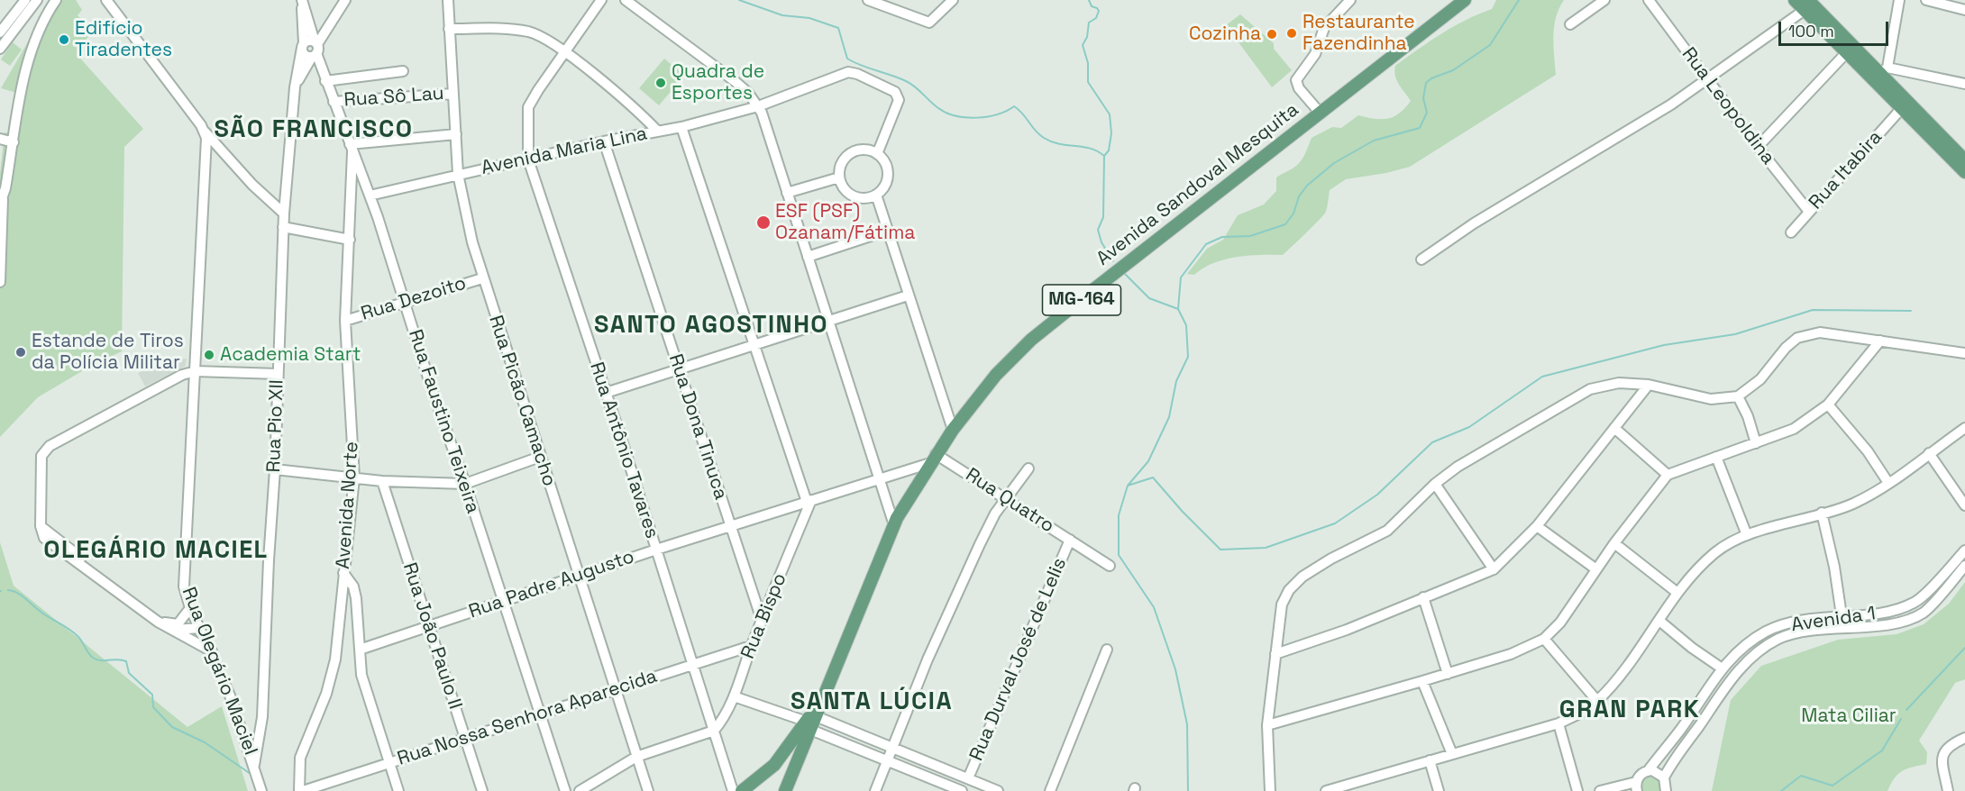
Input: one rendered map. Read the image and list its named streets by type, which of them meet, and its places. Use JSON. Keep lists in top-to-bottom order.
{
  "streets": {
    "main road": ["Avenida Sandoval Mesquita", "MG-164"],
    "street": [
      "Rua Sô Lau",
      "Rua Leopoldina",
      "Avenida Maria Lina",
      "Rua Itabira",
      "Rua Dezoito",
      "Rua Picão Camacho",
      "Rua Faustino Teixeira",
      "Rua Pio XII",
      "Rua Dona Tinuca",
      "Rua Antônio Tavares",
      "Rua Quatro",
      "Avenida Norte",
      "Rua Padre Augusto",
      "Rua Bispo",
      "Avenida 1",
      "Rua João Paulo II",
      "Rua Durval José de Lelis",
      "Rua Olegário Maciel",
      "Rua Nossa Senhora Aparecida"
    ]
  },
  "crossings": [
    ["Rua Sô Lau", "Rua Picão Camacho"],
    ["Rua Sô Lau", "Rua Faustino Teixeira"],
    ["Rua Leopoldina", "Rua Itabira"],
    ["Avenida Maria Lina", "Rua Picão Camacho"],
    ["Avenida Maria Lina", "Rua Faustino Teixeira"],
    ["Avenida Maria Lina", "Rua Dona Tinuca"],
    ["Avenida Maria Lina", "Rua Antônio Tavares"],
    ["Avenida Sandoval Mesquita", "Rua Quatro"],
    ["Avenida Sandoval Mesquita", "Rua Padre Augusto"],
    ["Rua Dezoito", "Rua Picão Camacho"],
    ["Rua Dezoito", "Rua Faustino Teixeira"],
    ["Rua Dezoito", "Avenida Norte"],
    ["Rua Picão Camacho", "Rua Padre Augusto"],
    ["Rua Picão Camacho", "Rua Nossa Senhora Aparecida"],
    ["Rua Faustino Teixeira", "Rua Pio XII"],
    ["Rua Faustino Teixeira", "Avenida Norte"],
    ["Rua Faustino Teixeira", "Rua Padre Augusto"],
    ["Rua Faustino Teixeira", "Rua Nossa Senhora Aparecida"],
    ["Rua Pio XII", "Rua Olegário Maciel"],
    ["Rua Dona Tinuca", "Rua Padre Augusto"],
    ["Rua Dona Tinuca", "Rua Bispo"],
    ["Rua Antônio Tavares", "Rua Padre Augusto"],
    ["Rua Antônio Tavares", "Rua Bispo"],
    ["Rua Antônio Tavares", "Rua Nossa Senhora Aparecida"],
    ["Rua Quatro", "Rua Padre Augusto"],
    ["Rua Quatro", "Rua Durval José de Lelis"],
    ["Avenida Norte", "Rua Nossa Senhora Aparecida"],
    ["Rua Padre Augusto", "Rua Bispo"],
    ["Rua Padre Augusto", "Rua João Paulo II"],
    ["Rua Bispo", "Rua Nossa Senhora Aparecida"],
    ["Rua João Paulo II", "Rua Nossa Senhora Aparecida"]
  ],
  "districts": [
    "SÃO FRANCISCO",
    "SANTO AGOSTINHO",
    "OLEGÁRIO MACIEL",
    "SANTA LÚCIA",
    "GRAN PARK"
  ],
  "parks": ["Mata Ciliar"],
  "places": [
    "Restaurante Fazendinha",
    "Cozinha",
    "Edifício Tiradentes",
    "Quadra de Esportes",
    "ESF (PSF) Ozanam/Fátima",
    "Estande de Tiros da Polícia Militar",
    "Academia Start"
  ],
  "scale_bar": "100 m"
}
